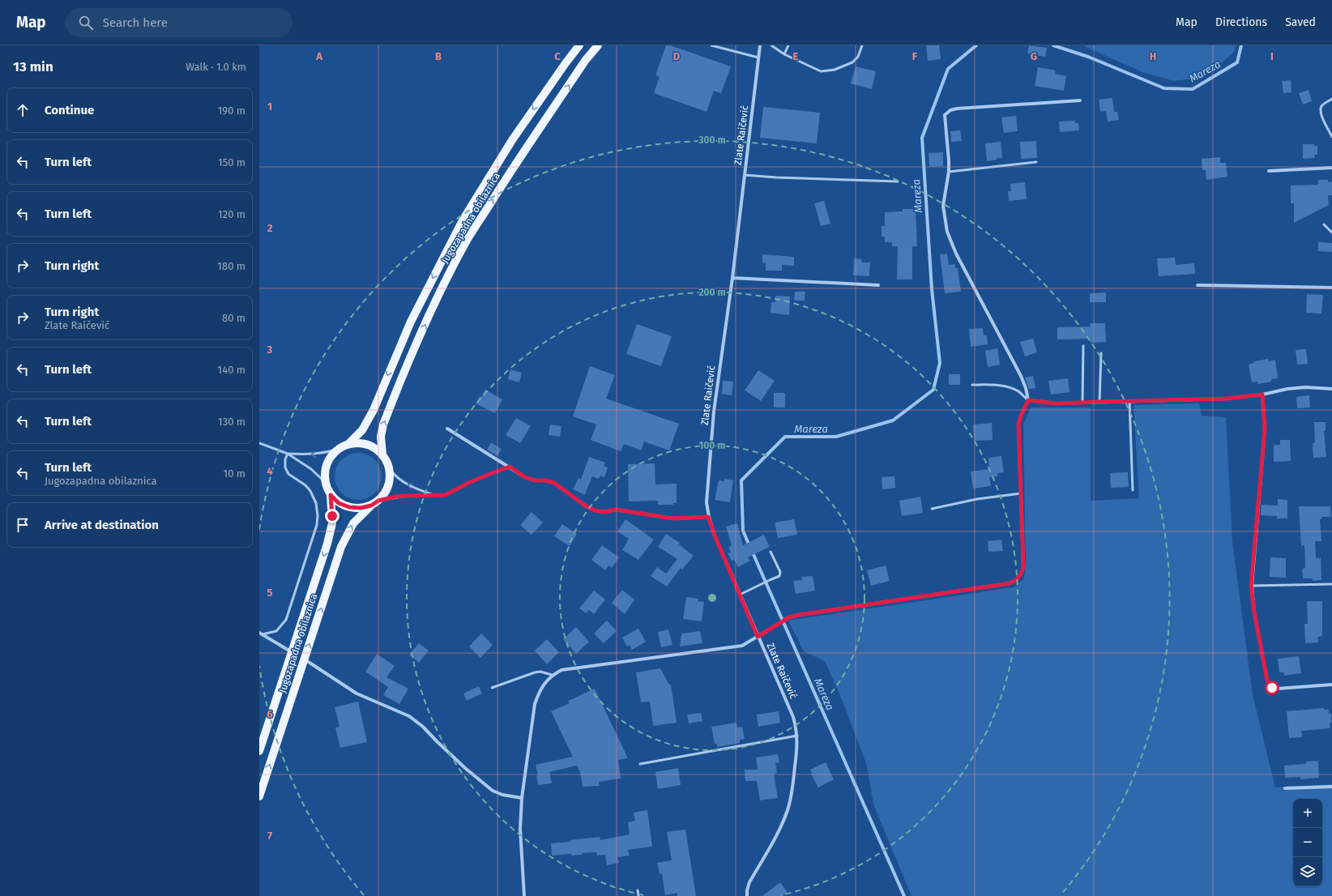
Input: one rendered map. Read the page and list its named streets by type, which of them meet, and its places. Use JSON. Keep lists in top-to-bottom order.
{
  "streets": {
    "main road": ["Jugozapadna obilaznica"],
    "street": ["Zlate Raičević"]
  },
  "water": ["Mareza"],
  "page": {
    "header": "Map",
    "search": "Search here",
    "nav": ["Map", "Directions", "Saved"],
    "heading": ["13 min", "Walk · 1.0 km"],
    "list": [
      ["Continue", "190 m"],
      ["Turn left", "150 m"],
      ["Turn left", "120 m"],
      ["Turn right", "180 m"],
      ["Turn right", "Zlate Raičević", "80 m"],
      ["Turn left", "140 m"],
      ["Turn left", "130 m"],
      ["Turn left", "Jugozapadna obilaznica", "10 m"],
      "Arrive at destination"
    ],
    "map_buttons": ["+", "−"]
  },
  "grid": {
    "columns": [
      "A",
      "B",
      "C",
      "D",
      "E",
      "F",
      "G",
      "H",
      "I"
    ],
    "rows": [
      "1",
      "2",
      "3",
      "4",
      "5",
      "6",
      "7"
    ]
  },
  "rings": ["300 m", "200 m", "100 m"]
}
